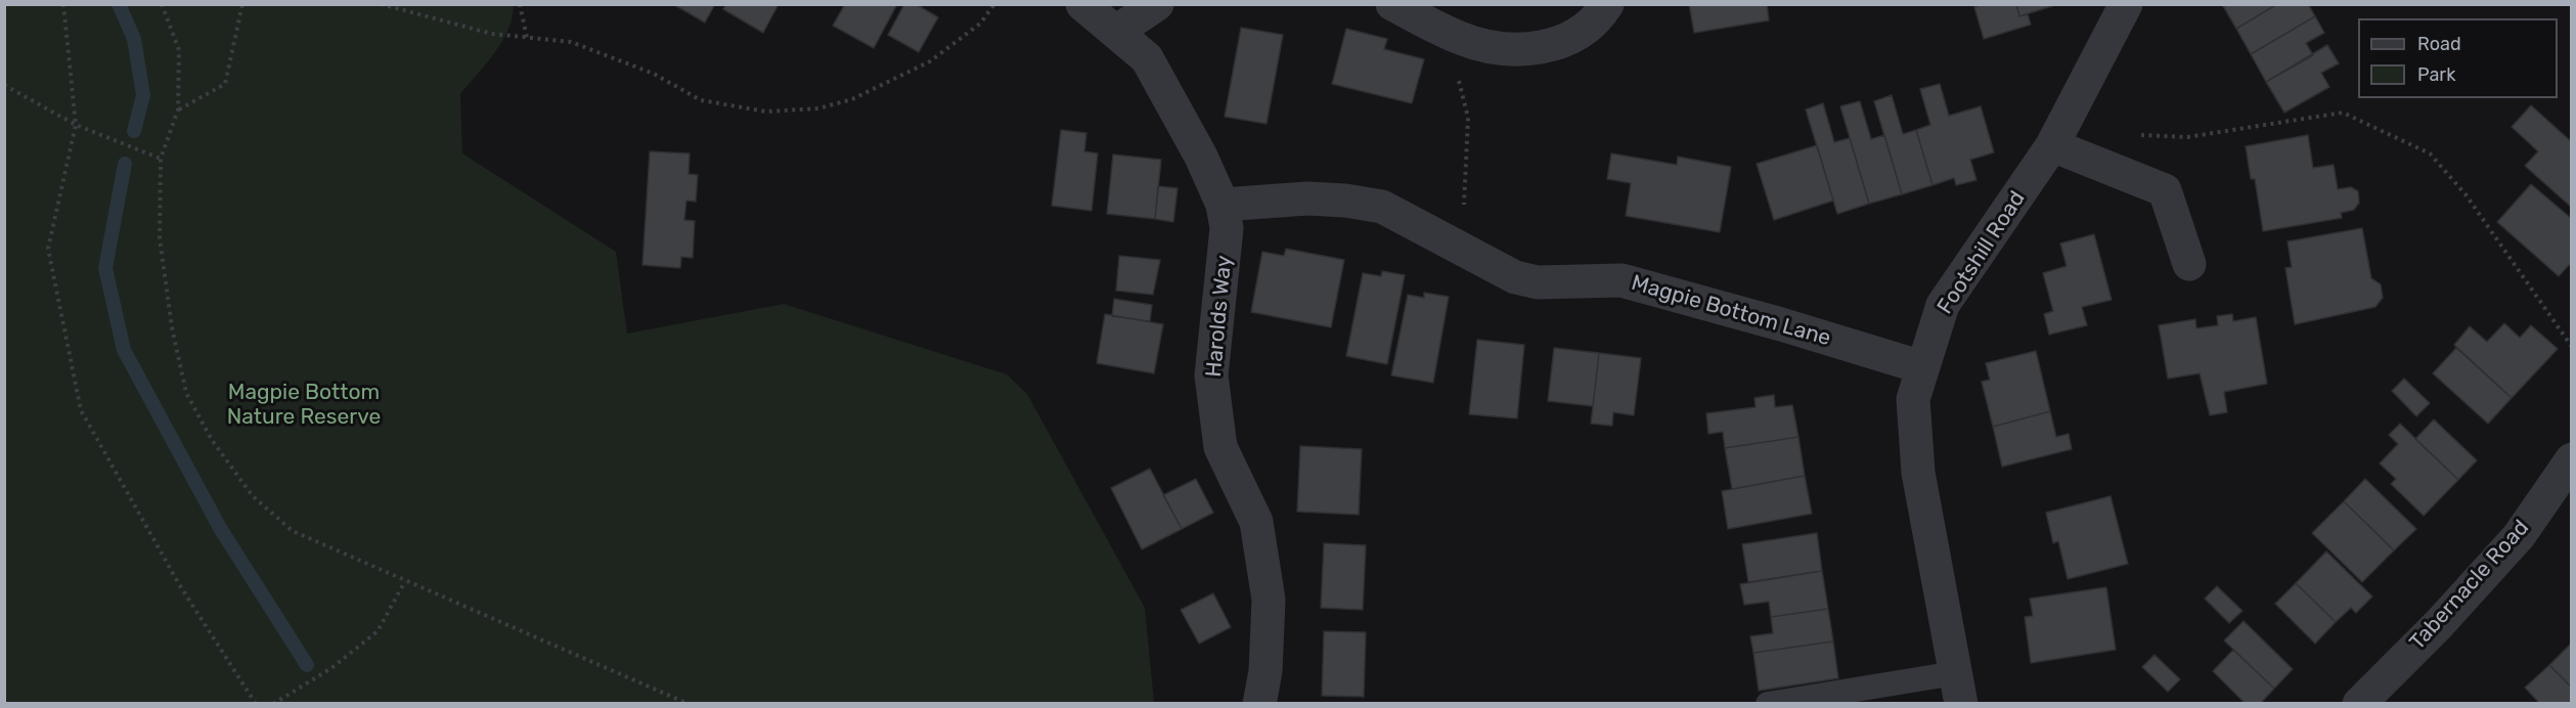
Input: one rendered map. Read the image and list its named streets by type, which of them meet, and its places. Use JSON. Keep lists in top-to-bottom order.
{
  "streets": {
    "street": [
      "Footshill Road",
      "Magpie Bottom Lane",
      "Harolds Way",
      "Tabernacle Road"
    ]
  },
  "crossings": [
    ["Footshill Road", "Magpie Bottom Lane"],
    ["Magpie Bottom Lane", "Harolds Way"]
  ],
  "parks": ["Magpie Bottom Nature Reserve"],
  "legend": ["Road", "Park"]
}
